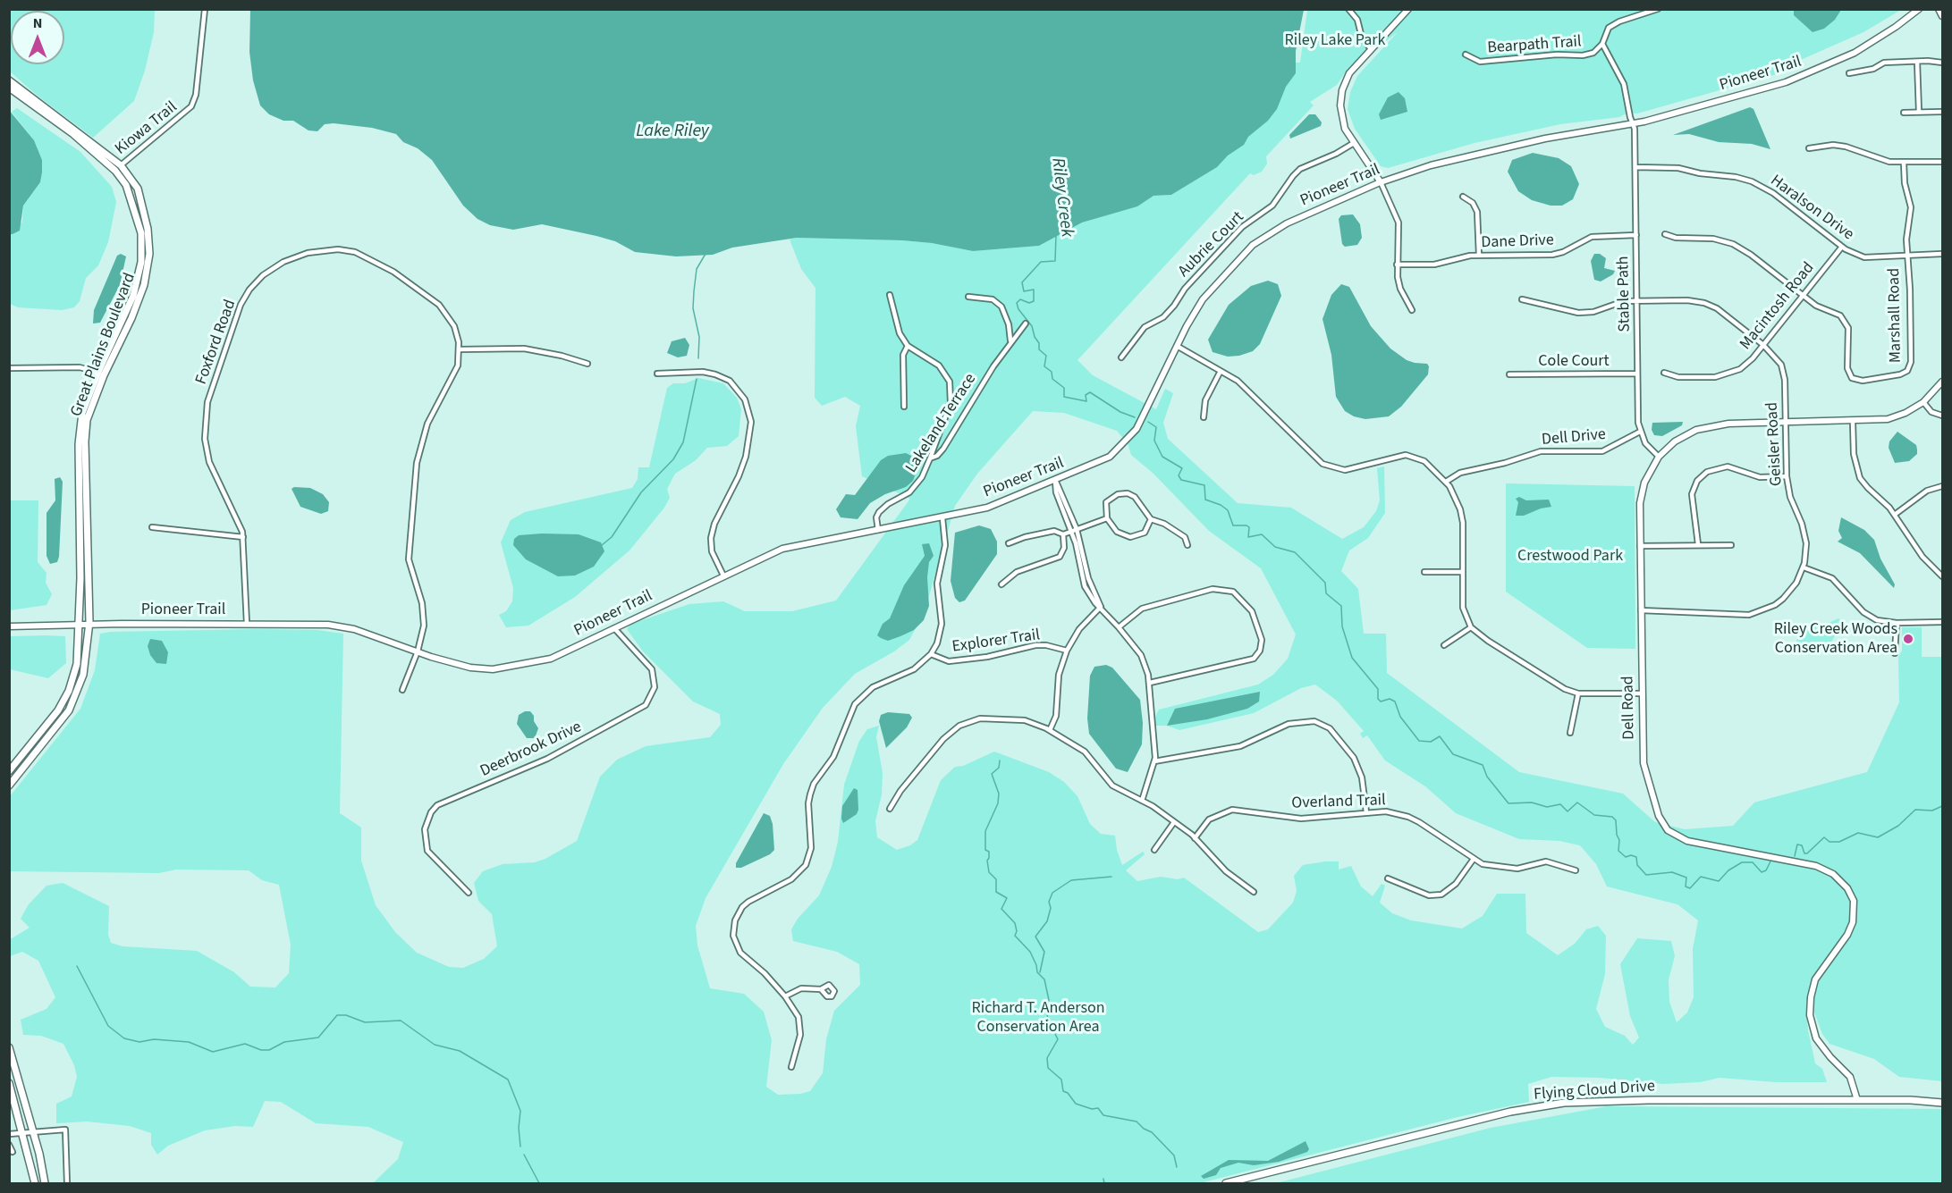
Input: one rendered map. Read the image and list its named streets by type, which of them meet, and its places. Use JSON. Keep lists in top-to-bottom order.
{
  "streets": {
    "main road": [
      "Pioneer Trail",
      "Great Plains Boulevard",
      "Dell Road",
      "Flying Cloud Drive"
    ],
    "street": [
      "Bearpath Trail",
      "Kiowa Trail",
      "Haralson Drive",
      "Dane Drive",
      "Aubrie Court",
      "Stable Path",
      "Macintosh Road",
      "Marshall Road",
      "Foxford Road",
      "Cole Court",
      "Lakeland Terrace",
      "Dell Drive",
      "Geisler Road",
      "Explorer Trail",
      "Deerbrook Drive",
      "Overland Trail"
    ]
  },
  "crossings": [
    ["Bearpath Trail", "Pioneer Trail"],
    ["Bearpath Trail", "Stable Path"],
    ["Pioneer Trail", "Stable Path"],
    ["Pioneer Trail", "Foxford Road"],
    ["Pioneer Trail", "Great Plains Boulevard"],
    ["Pioneer Trail", "Lakeland Terrace"],
    ["Pioneer Trail", "Deerbrook Drive"],
    ["Kiowa Trail", "Great Plains Boulevard"],
    ["Haralson Drive", "Stable Path"],
    ["Haralson Drive", "Macintosh Road"],
    ["Haralson Drive", "Marshall Road"],
    ["Dane Drive", "Stable Path"],
    ["Stable Path", "Cole Court"],
    ["Stable Path", "Dell Drive"],
    ["Stable Path", "Geisler Road"],
    ["Macintosh Road", "Marshall Road"],
    ["Macintosh Road", "Geisler Road"],
    ["Geisler Road", "Dell Road"],
    ["Dell Road", "Flying Cloud Drive"]
  ],
  "water": ["Lake Riley", "Riley Creek"],
  "parks": ["Riley Lake Park", "Crestwood Park", "Richard T. Anderson Conservation Area"],
  "places": ["Riley Creek Woods Conservation Area"],
  "north": "top"
}
